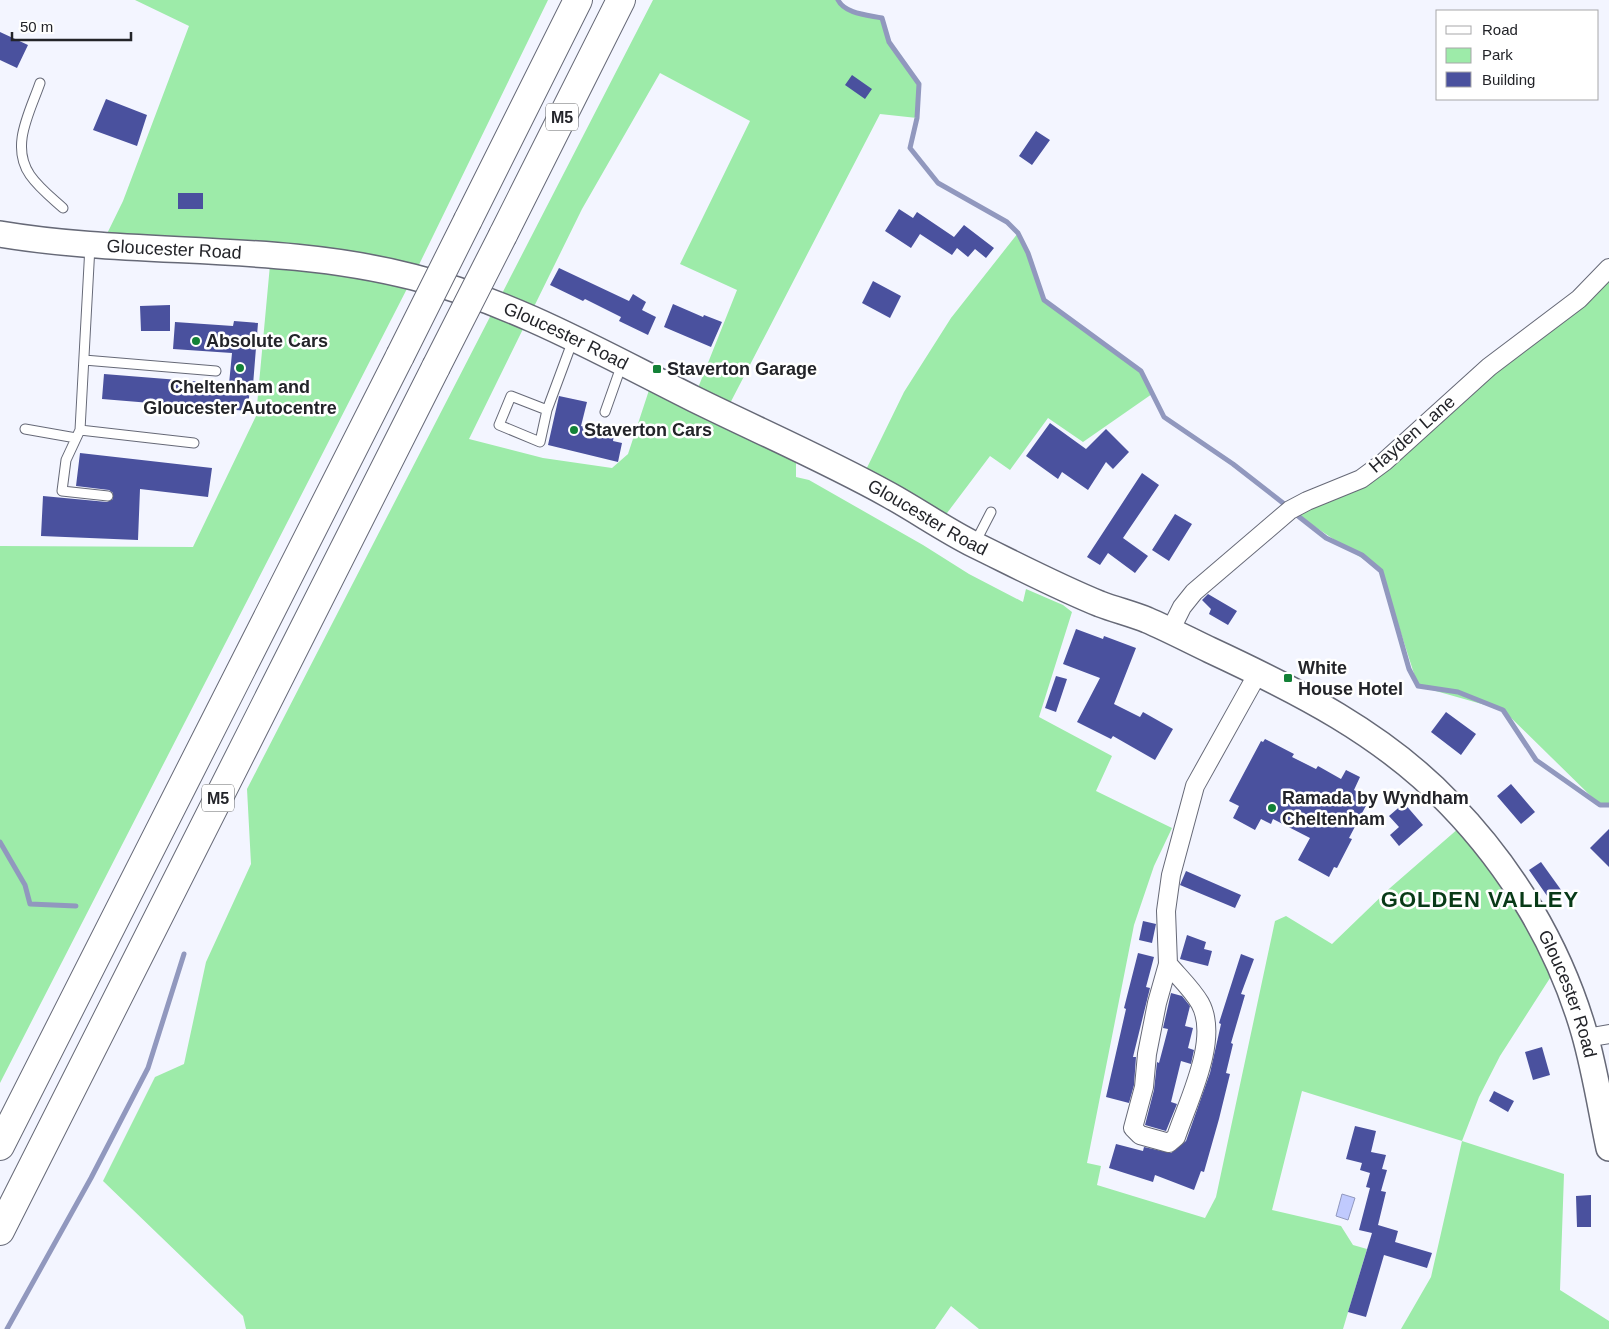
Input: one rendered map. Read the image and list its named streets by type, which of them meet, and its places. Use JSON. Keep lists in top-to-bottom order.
{
  "streets": {
    "highway": ["M5"],
    "main road": ["Gloucester Road"],
    "street": ["Hayden Lane"]
  },
  "crossings": [
    ["Gloucester Road", "Hayden Lane"]
  ],
  "districts": ["GOLDEN VALLEY"],
  "places": {
    "other": [
      "Absolute Cars",
      "Cheltenham and Gloucester Autocentre",
      "Staverton Cars",
      "Ramada by Wyndham Cheltenham"
    ],
    "transit": ["Staverton Garage", "White House Hotel"]
  },
  "legend": ["Road", "Park", "Building"],
  "scale_bar": "50 m"
}
